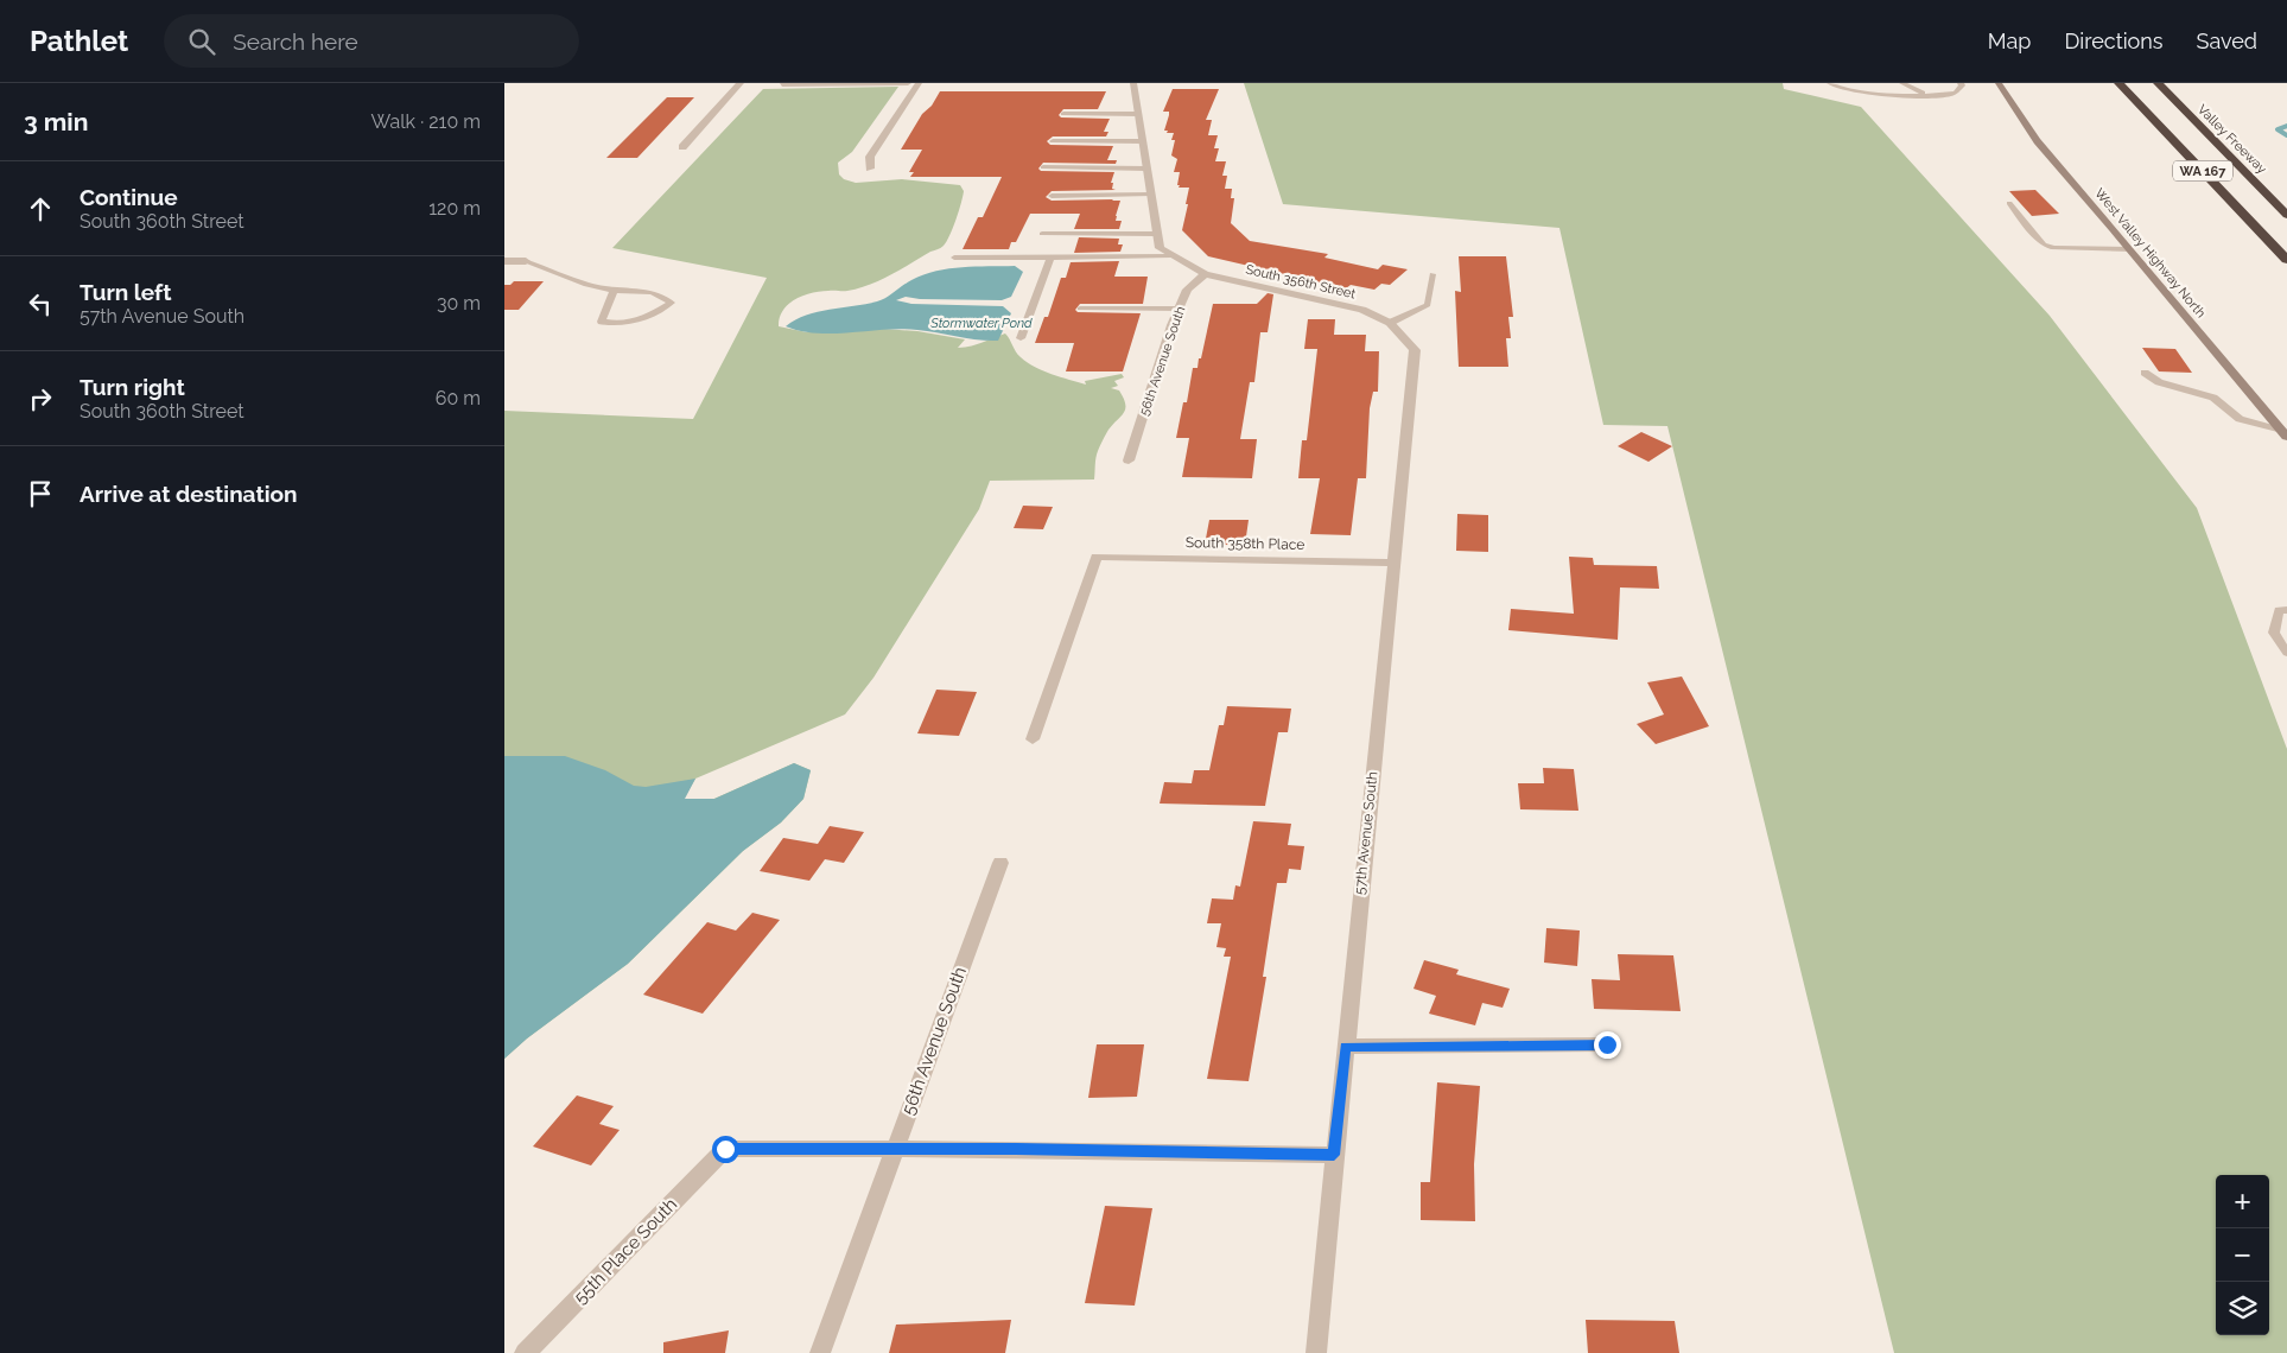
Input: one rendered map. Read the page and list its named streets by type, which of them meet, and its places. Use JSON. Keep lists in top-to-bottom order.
{
  "streets": {
    "highway": ["Valley Freeway", "WA 167"],
    "main road": ["West Valley Highway North"],
    "street": [
      "South 356th Street",
      "56th Avenue South",
      "South 358th Place",
      "57th Avenue South",
      "55th Place South"
    ]
  },
  "crossings": [
    ["South 356th Street", "56th Avenue South"],
    ["South 356th Street", "57th Avenue South"],
    ["56th Avenue South", "55th Place South"],
    ["South 358th Place", "57th Avenue South"]
  ],
  "water": ["Stormwater Pond"],
  "page": {
    "header": "Pathlet",
    "search": "Search here",
    "nav": ["Map", "Directions", "Saved"],
    "heading": ["3 min", "Walk · 210 m"],
    "list": [
      ["Continue", "South 360th Street", "120 m"],
      ["Turn left", "57th Avenue South", "30 m"],
      ["Turn right", "South 360th Street", "60 m"],
      "Arrive at destination"
    ],
    "map_buttons": ["+", "−"]
  }
}
